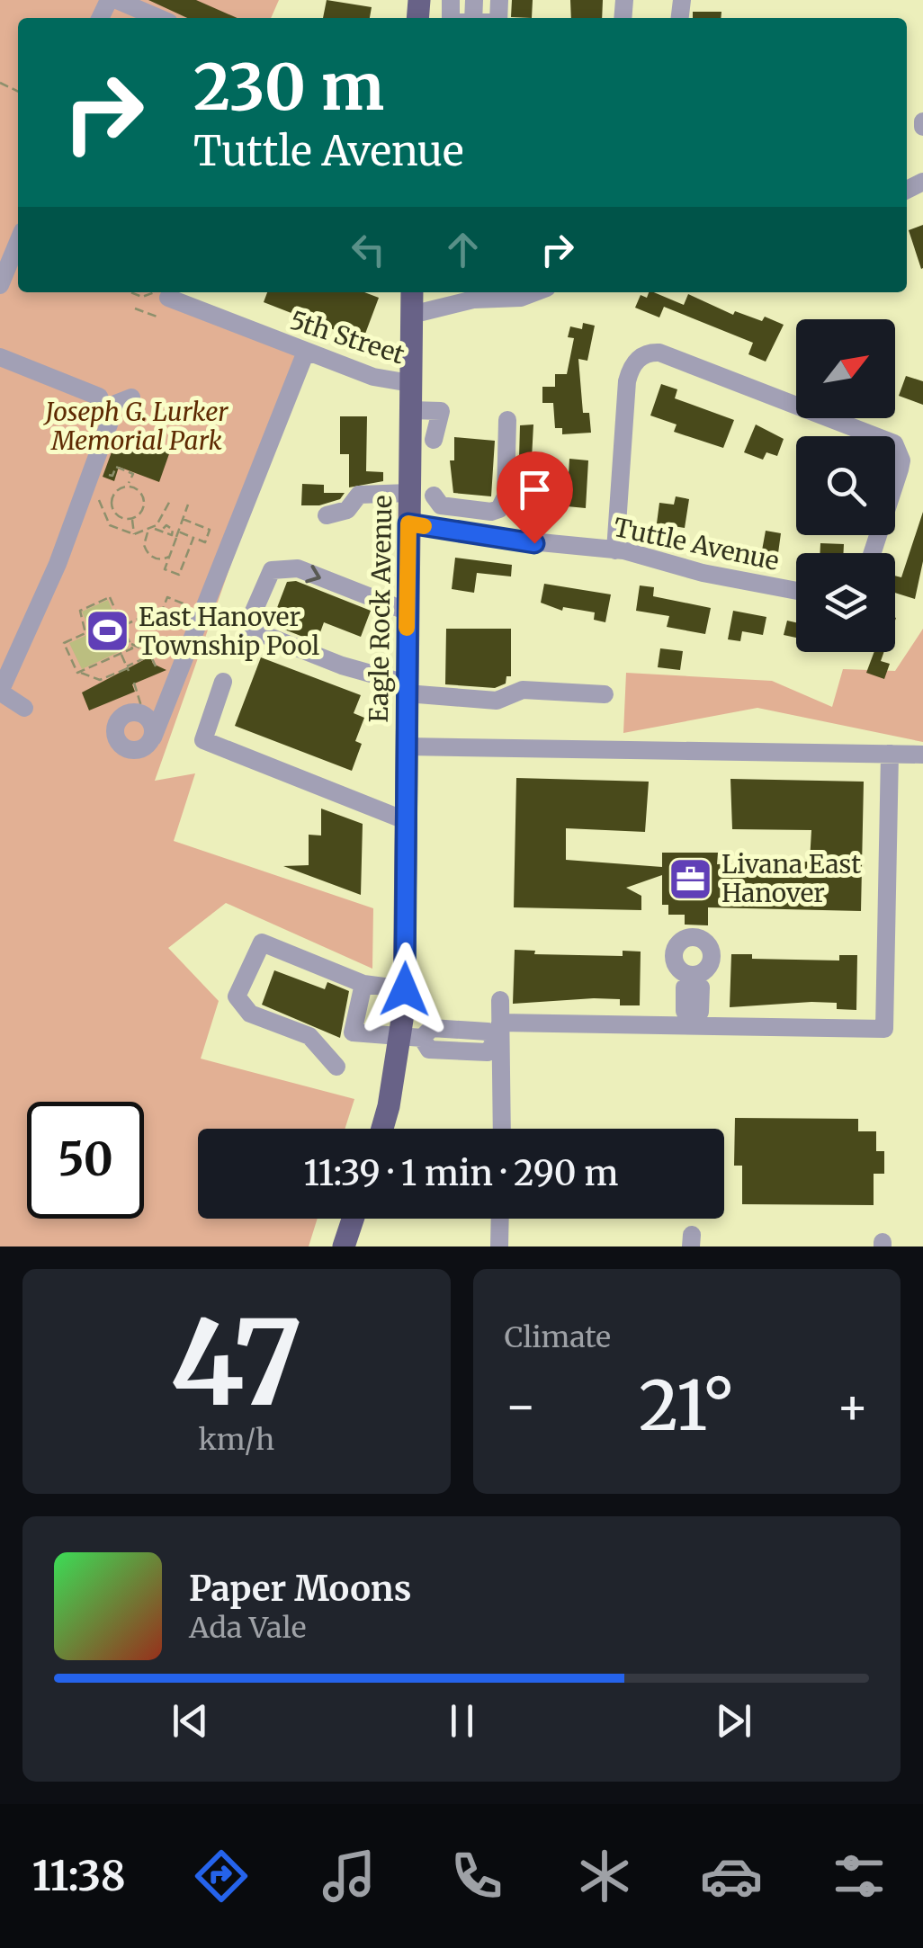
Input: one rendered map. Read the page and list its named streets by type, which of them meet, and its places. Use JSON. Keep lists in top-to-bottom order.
{
  "streets": {
    "main road": ["Eagle Rock Avenue"],
    "street": ["5th Street", "Tuttle Avenue"]
  },
  "crossings": [
    ["5th Street", "Eagle Rock Avenue"],
    ["Tuttle Avenue", "Eagle Rock Avenue"]
  ],
  "parks": ["Joseph G. Lurker Memorial Park"],
  "places": {
    "sports": ["East Hanover Township Pool"],
    "office": ["Livana East Hanover"]
  },
  "north": "top right",
  "page": {
    "turn": ["230 m", "Tuttle Avenue"],
    "limit": "50",
    "trip": "11:39 · 1 min · 290 m",
    "tile": [
      ["47", "km/h"],
      "Climate"
    ],
    "heat": ["−", "21°", "+"],
    "song": ["Paper Moons", "Ada Vale"],
    "tabs": "11:38"
  }
}
